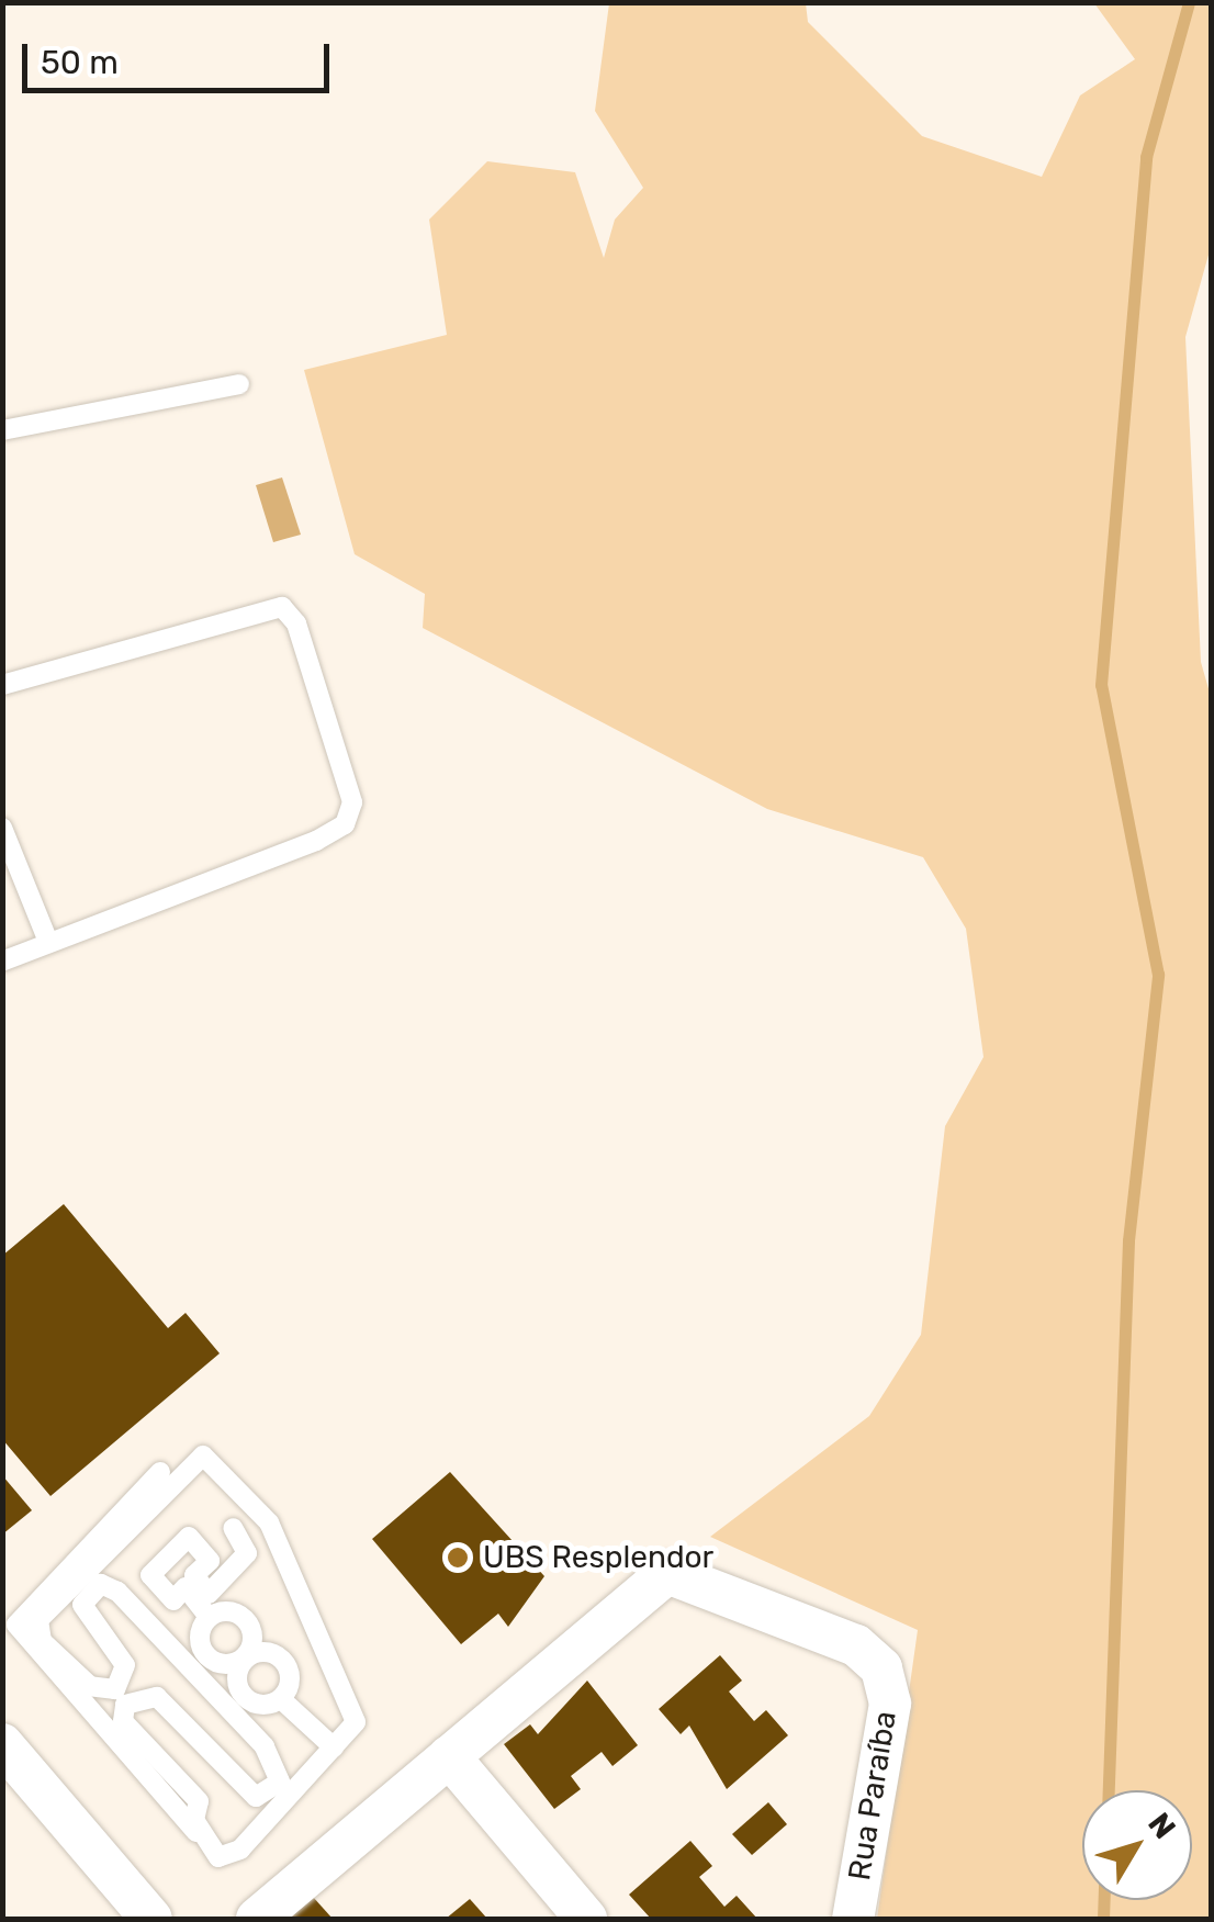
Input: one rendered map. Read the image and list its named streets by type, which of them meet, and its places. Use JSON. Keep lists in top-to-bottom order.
{
  "streets": {
    "street": ["Rua Paraíba"]
  },
  "places": ["UBS Resplendor"],
  "scale_bar": "50 m",
  "north": "top right"
}
